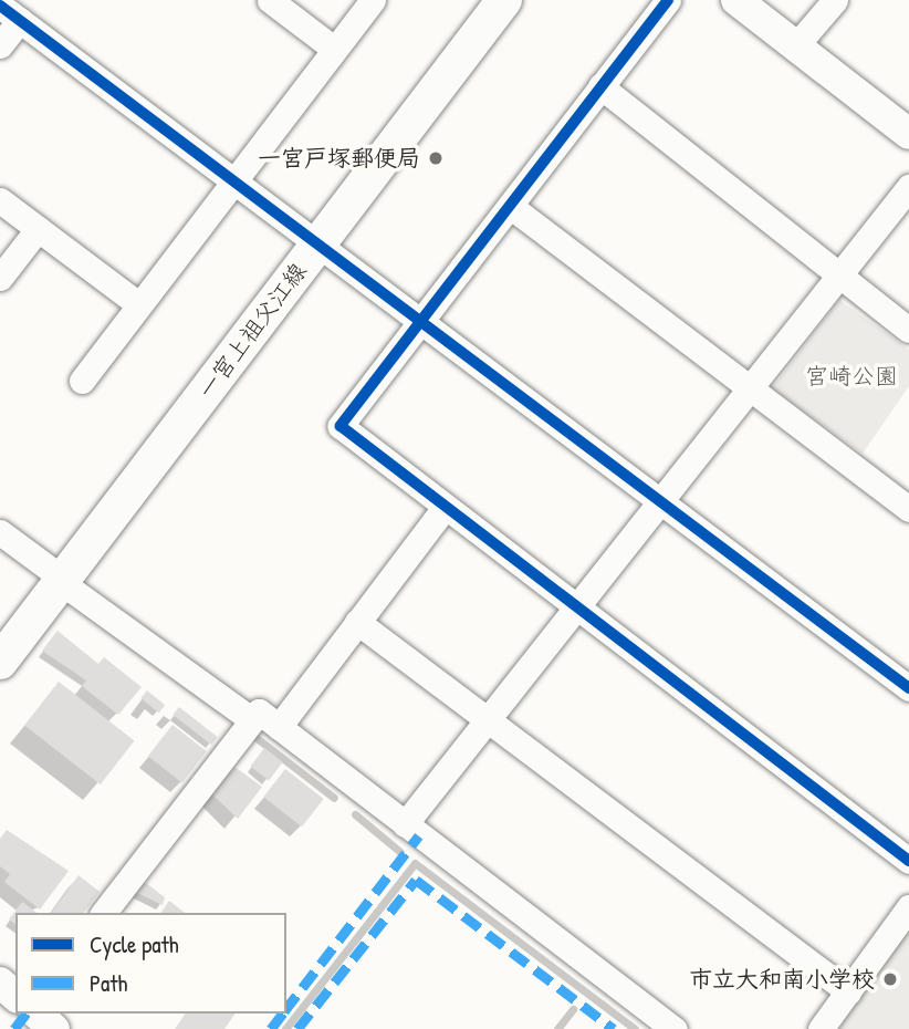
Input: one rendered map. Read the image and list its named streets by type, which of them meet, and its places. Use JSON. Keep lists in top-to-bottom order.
{
  "streets": {
    "main road": ["一宮上祖父江線"]
  },
  "parks": ["宮崎公園"],
  "places": ["一宮戸塚郵便局", "市立大和南小学校"],
  "legend": ["Cycle path", "Path"]
}
